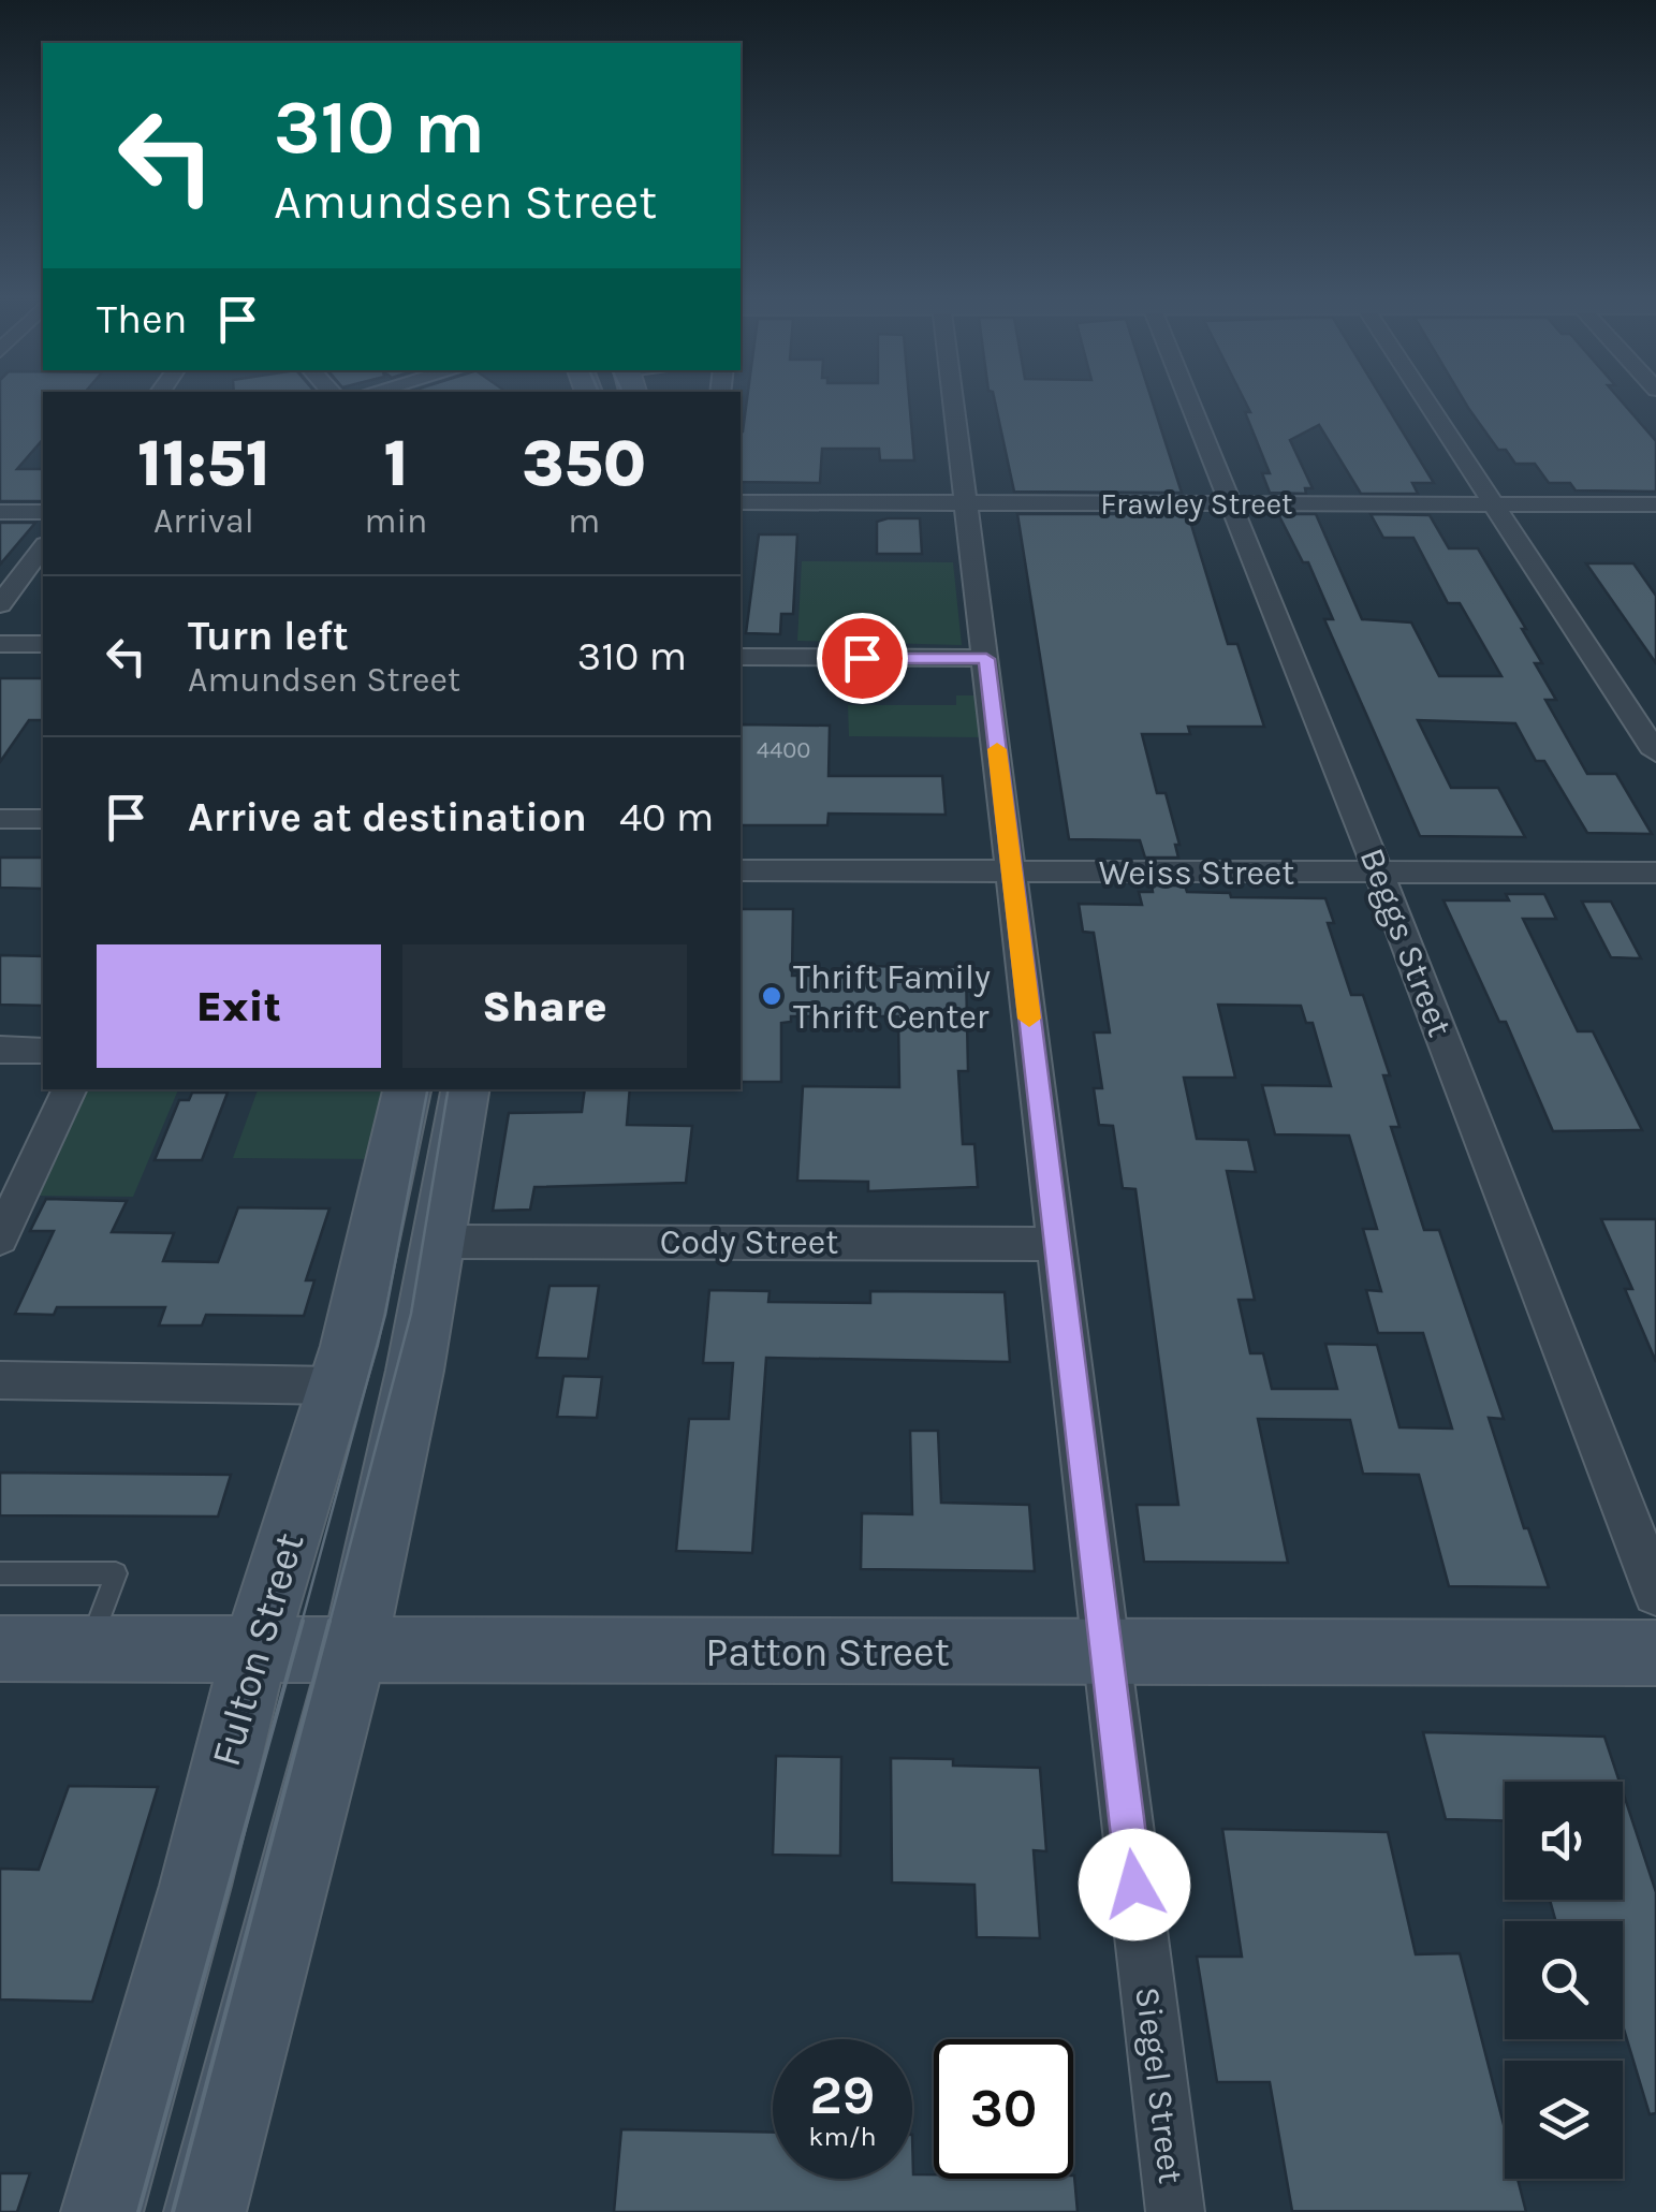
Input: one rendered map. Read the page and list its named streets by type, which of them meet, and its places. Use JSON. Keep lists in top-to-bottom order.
{
  "streets": {
    "main road": ["Fulton Street", "Patton Street"],
    "street": [
      "Frawley Street",
      "Weiss Street",
      "Beggs Street",
      "Cody Street",
      "Siegel Street"
    ]
  },
  "crossings": [
    ["Frawley Street", "Beggs Street"],
    ["Frawley Street", "Siegel Street"],
    ["Weiss Street", "Beggs Street"],
    ["Weiss Street", "Siegel Street"],
    ["Cody Street", "Siegel Street"],
    ["Fulton Street", "Patton Street"],
    ["Patton Street", "Siegel Street"]
  ],
  "places": ["Thrift Family Thrift Center"],
  "house_numbers": ["4400"],
  "page": {
    "turn": ["310 m", "Amundsen Street"],
    "then": "Then",
    "eta": [
      "11:51",
      "Arrival",
      "1",
      "min",
      "350",
      "m"
    ],
    "list": [
      {
        "name": "Turn left",
        "note": "Amundsen Street",
        "value": "310 m"
      },
      {
        "name": "Arrive at destination",
        "value": "40 m"
      }
    ],
    "buttons": ["Exit", "Share"],
    "speed": "29 km/h",
    "limit": "30"
  }
}
